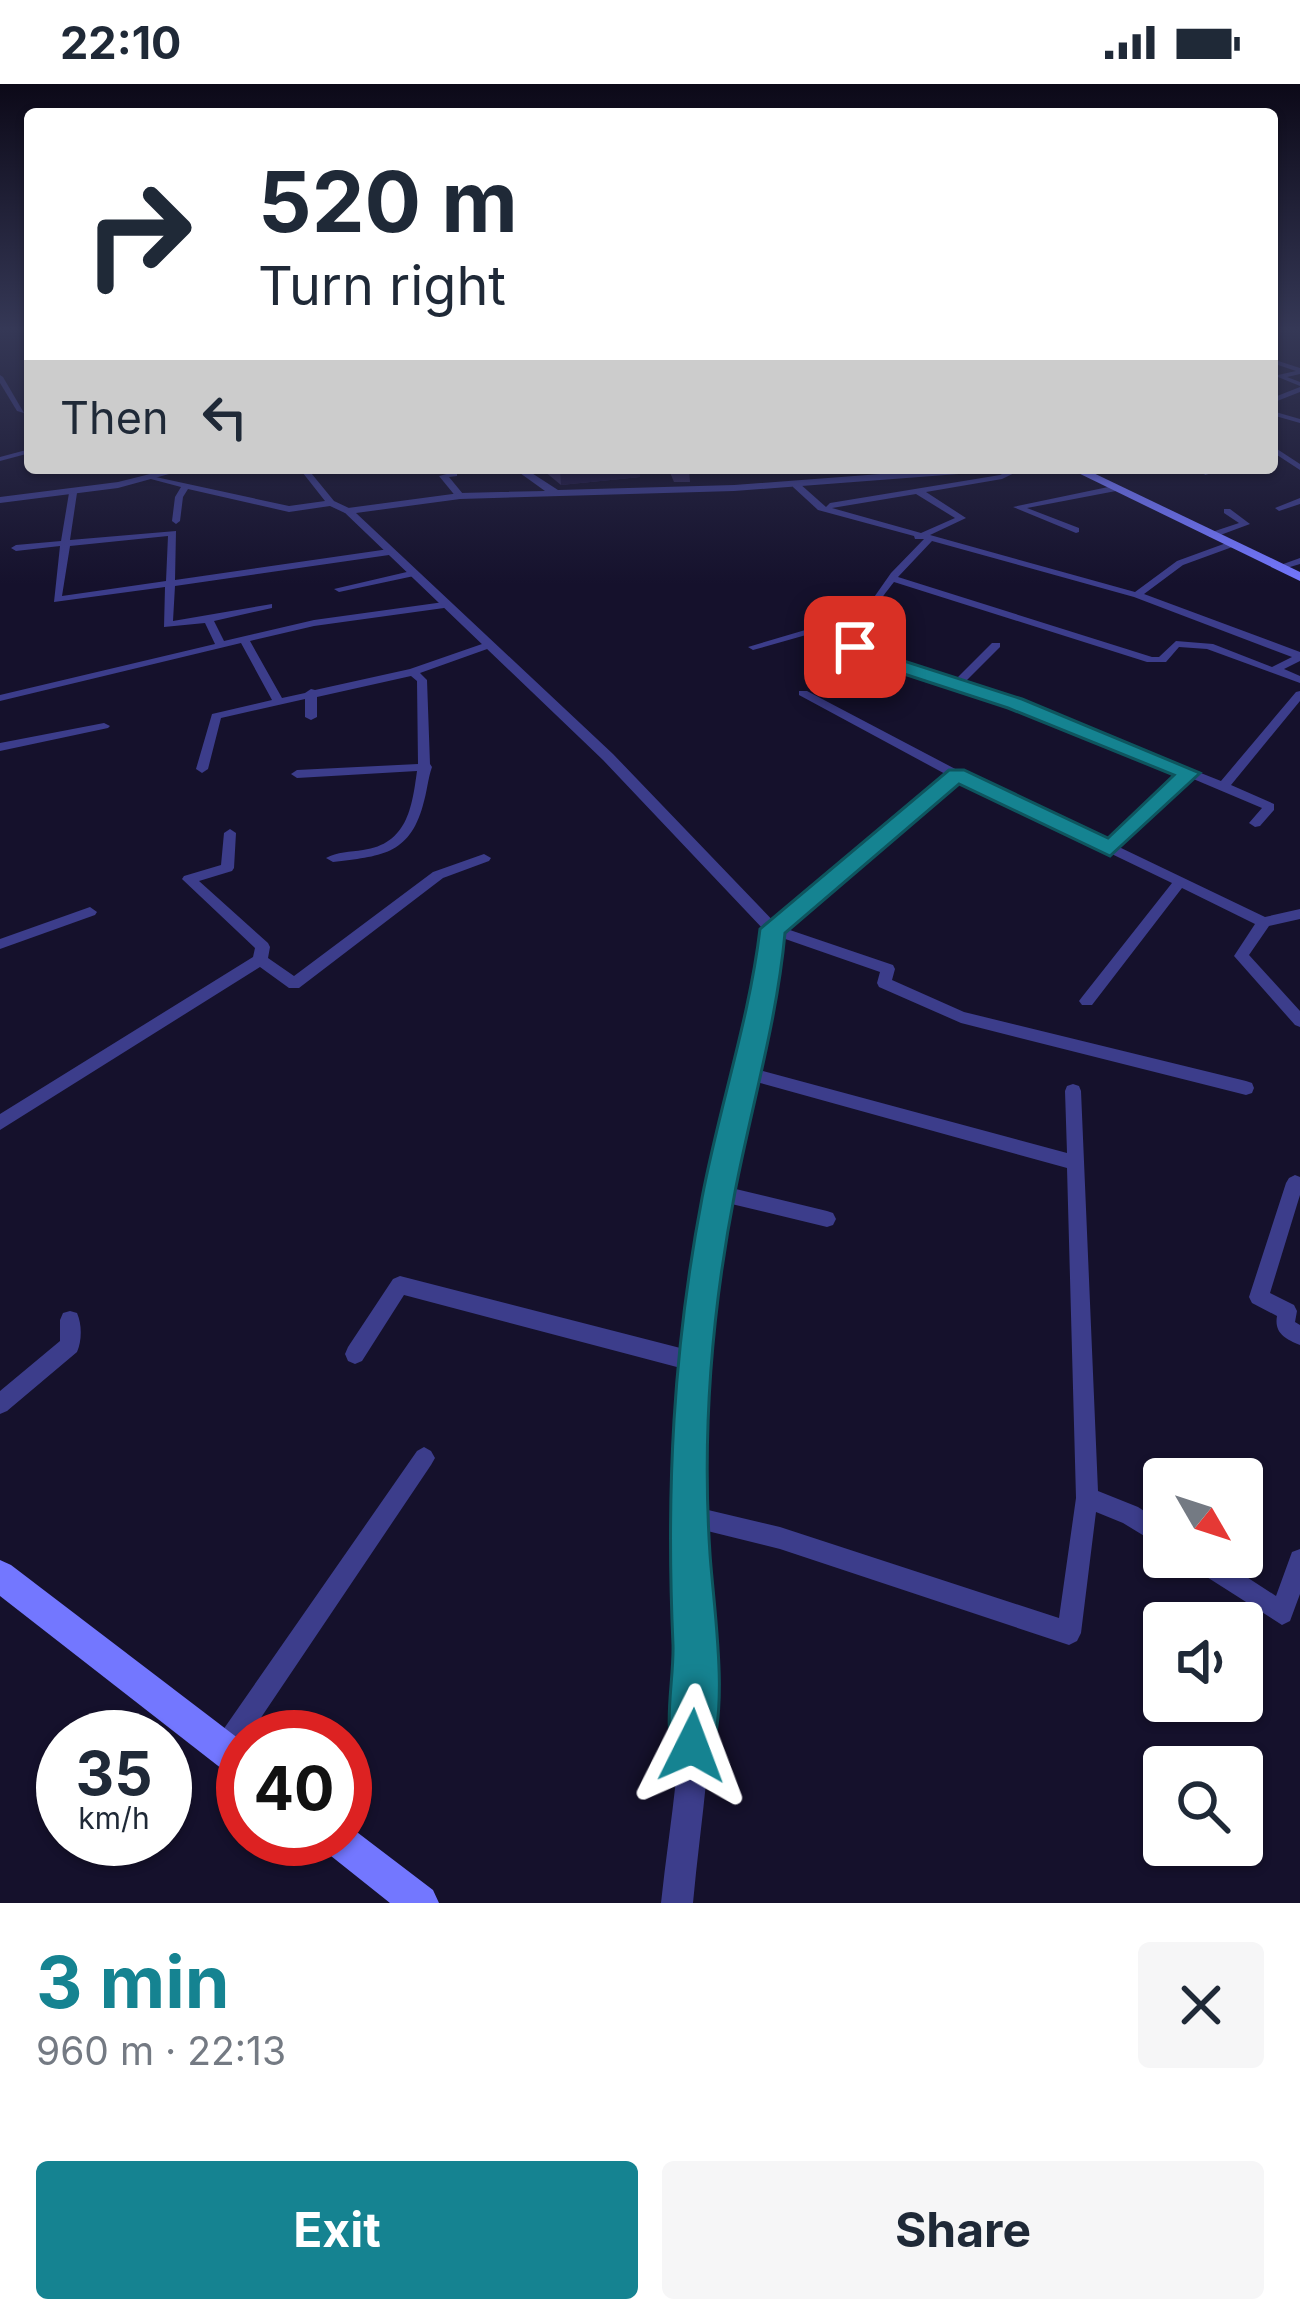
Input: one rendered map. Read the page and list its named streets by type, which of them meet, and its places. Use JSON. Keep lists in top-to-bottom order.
{
  "north": "bottom right",
  "page": {
    "status": "22:10",
    "turn": ["520 m", "Turn right"],
    "then": "Then",
    "speed": "35 km/h",
    "limit": "40",
    "heading": ["3 min", "960 m · 22:13"],
    "buttons": ["Exit", "Share"]
  }
}
